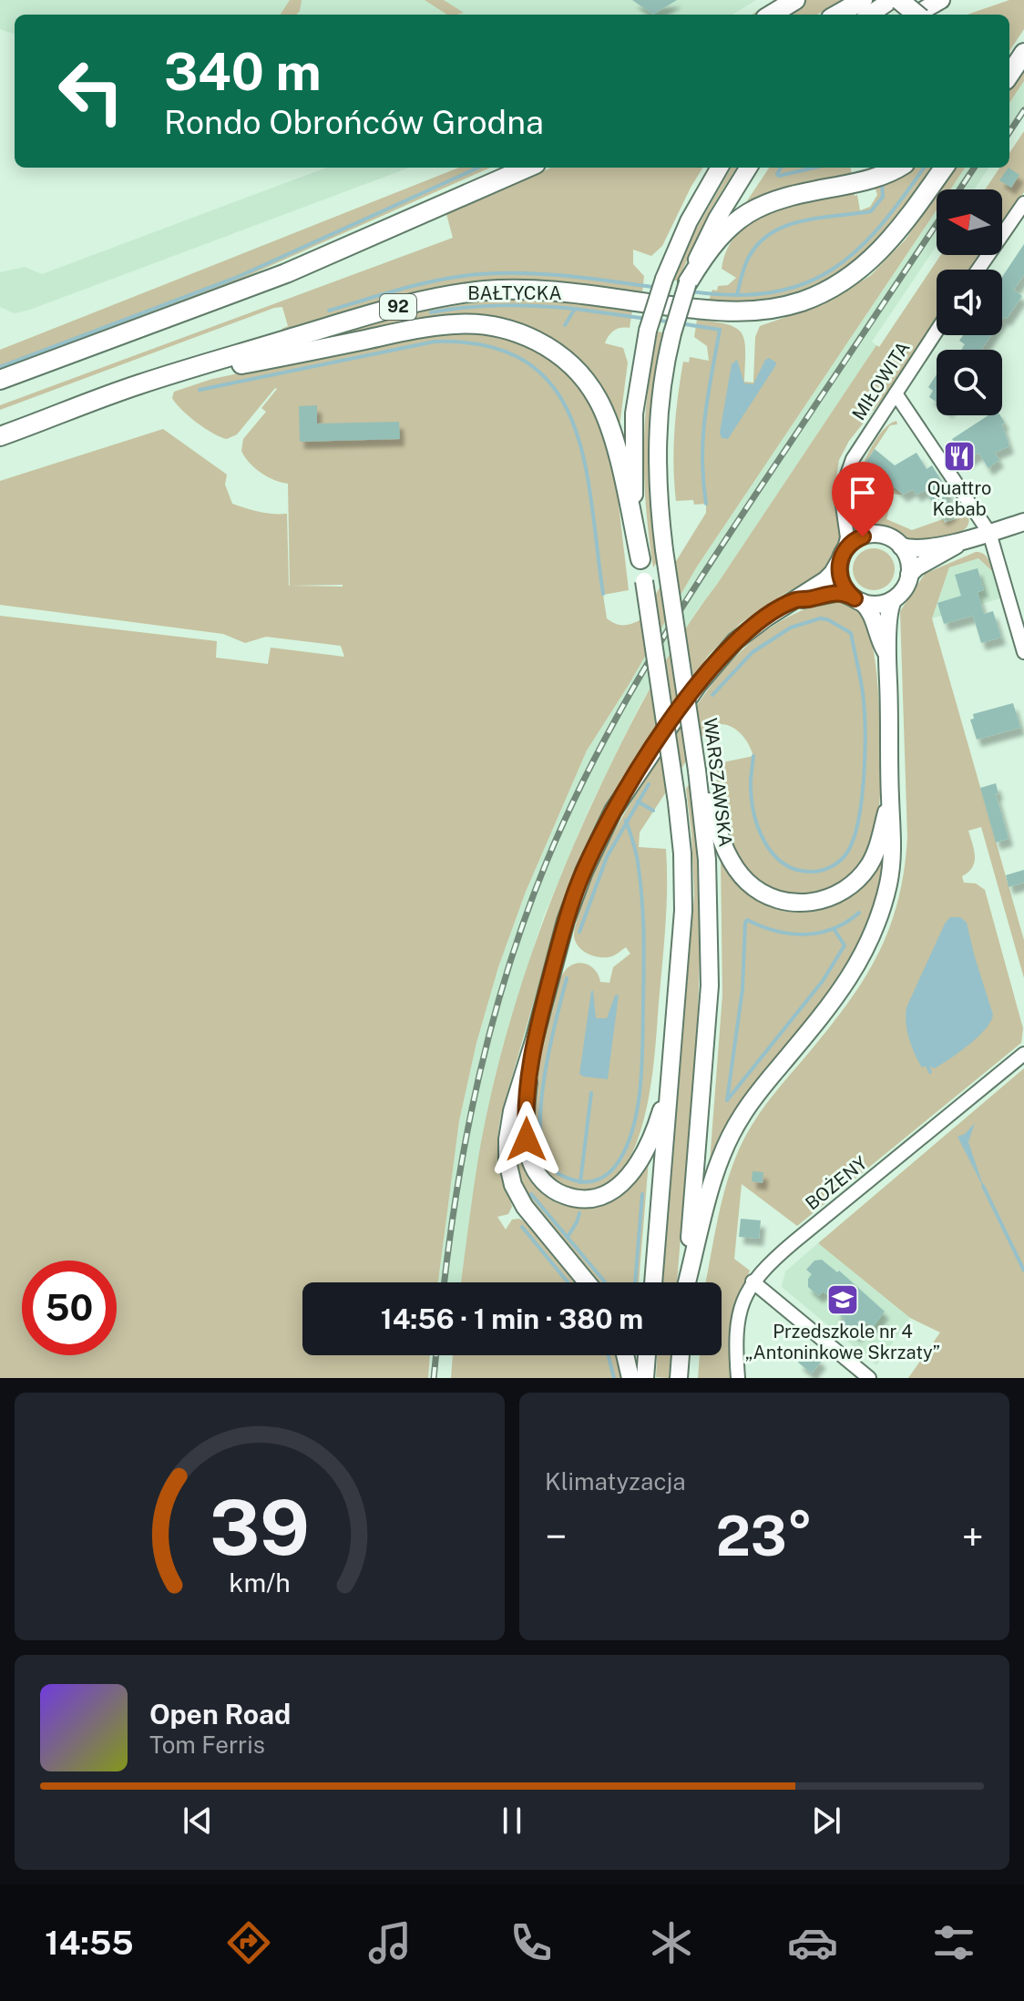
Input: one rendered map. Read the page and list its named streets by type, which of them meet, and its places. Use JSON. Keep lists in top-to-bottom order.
{
  "streets": {
    "main road": ["BAŁTYCKA", "92", "WARSZAWSKA"],
    "street": ["MIŁOWITA", "BOŻENY"]
  },
  "places": {
    "restaurant": ["Quattro Kebab"],
    "school or university": ["Przedszkole nr 4 „Antoninkowe Skrzaty”"]
  },
  "north": "left",
  "page": {
    "turn": ["340 m", "Rondo Obrońców Grodna"],
    "limit": "50",
    "trip": "14:56 · 1 min · 380 m",
    "tile": "Klimatyzacja",
    "heat": ["−", "23°", "+"],
    "song": ["Open Road", "Tom Ferris"],
    "tabs": "14:55",
    "gauge": ["39", "km/h"]
  }
}
